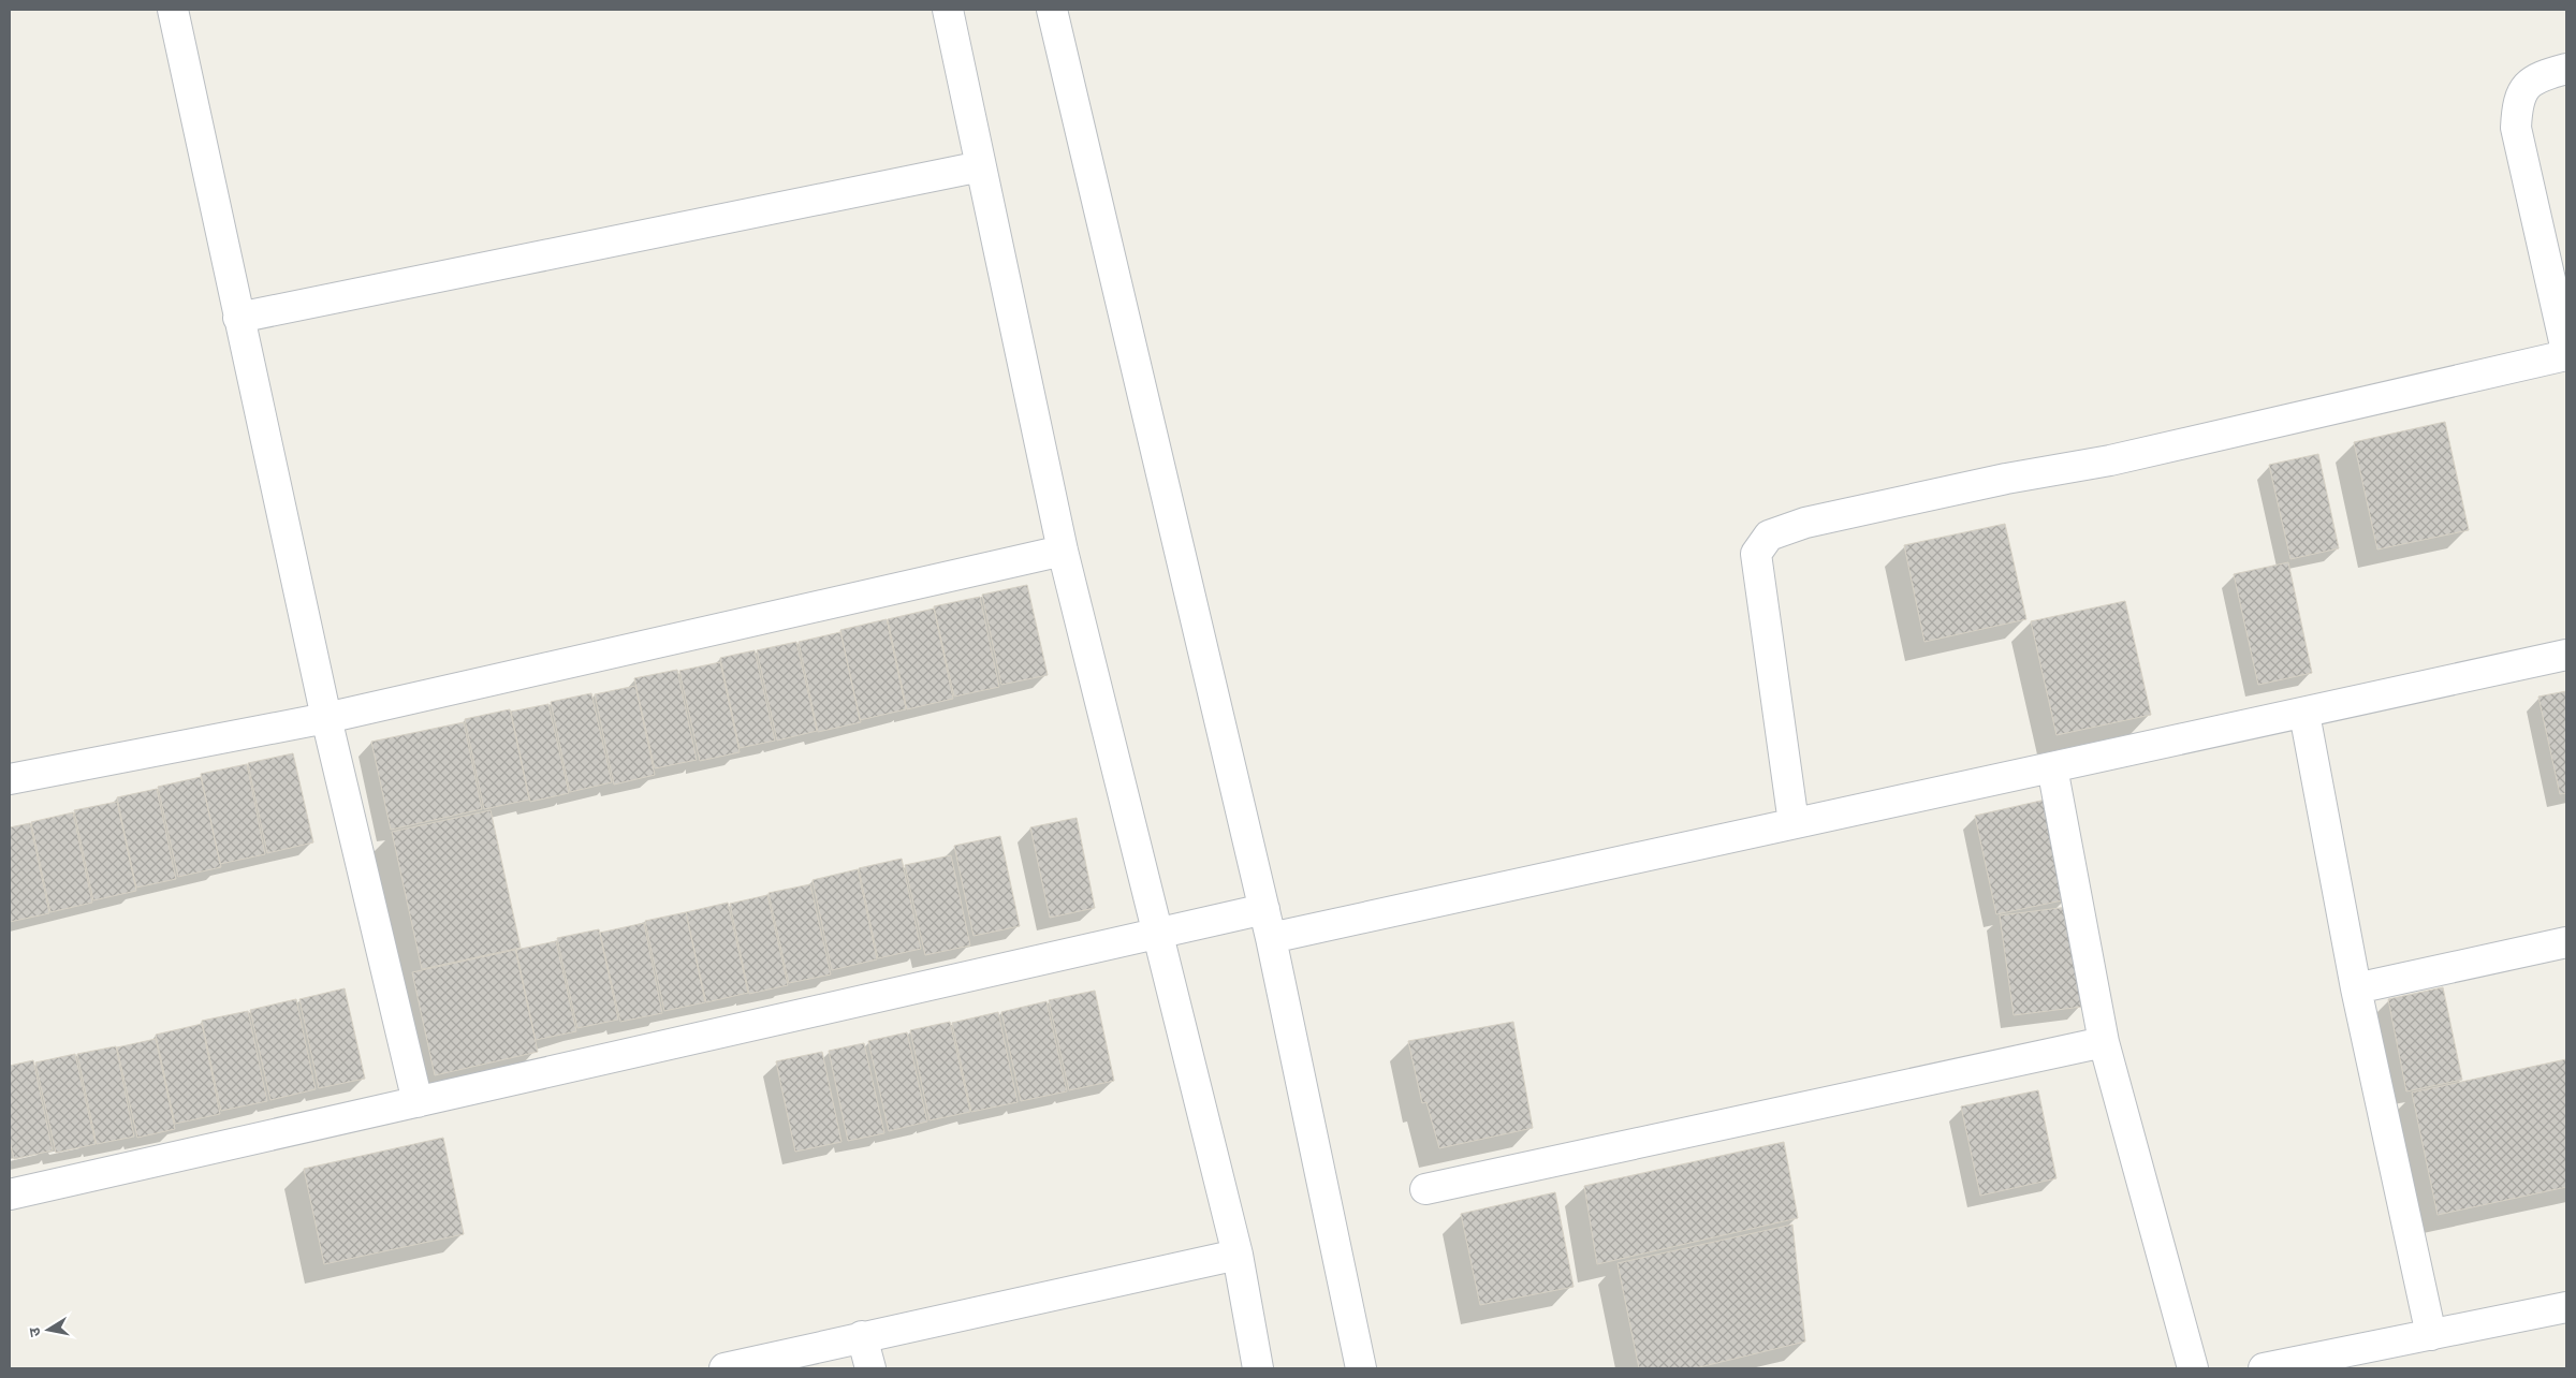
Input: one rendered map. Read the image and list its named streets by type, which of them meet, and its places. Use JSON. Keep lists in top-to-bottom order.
{
  "north": "left"
}
